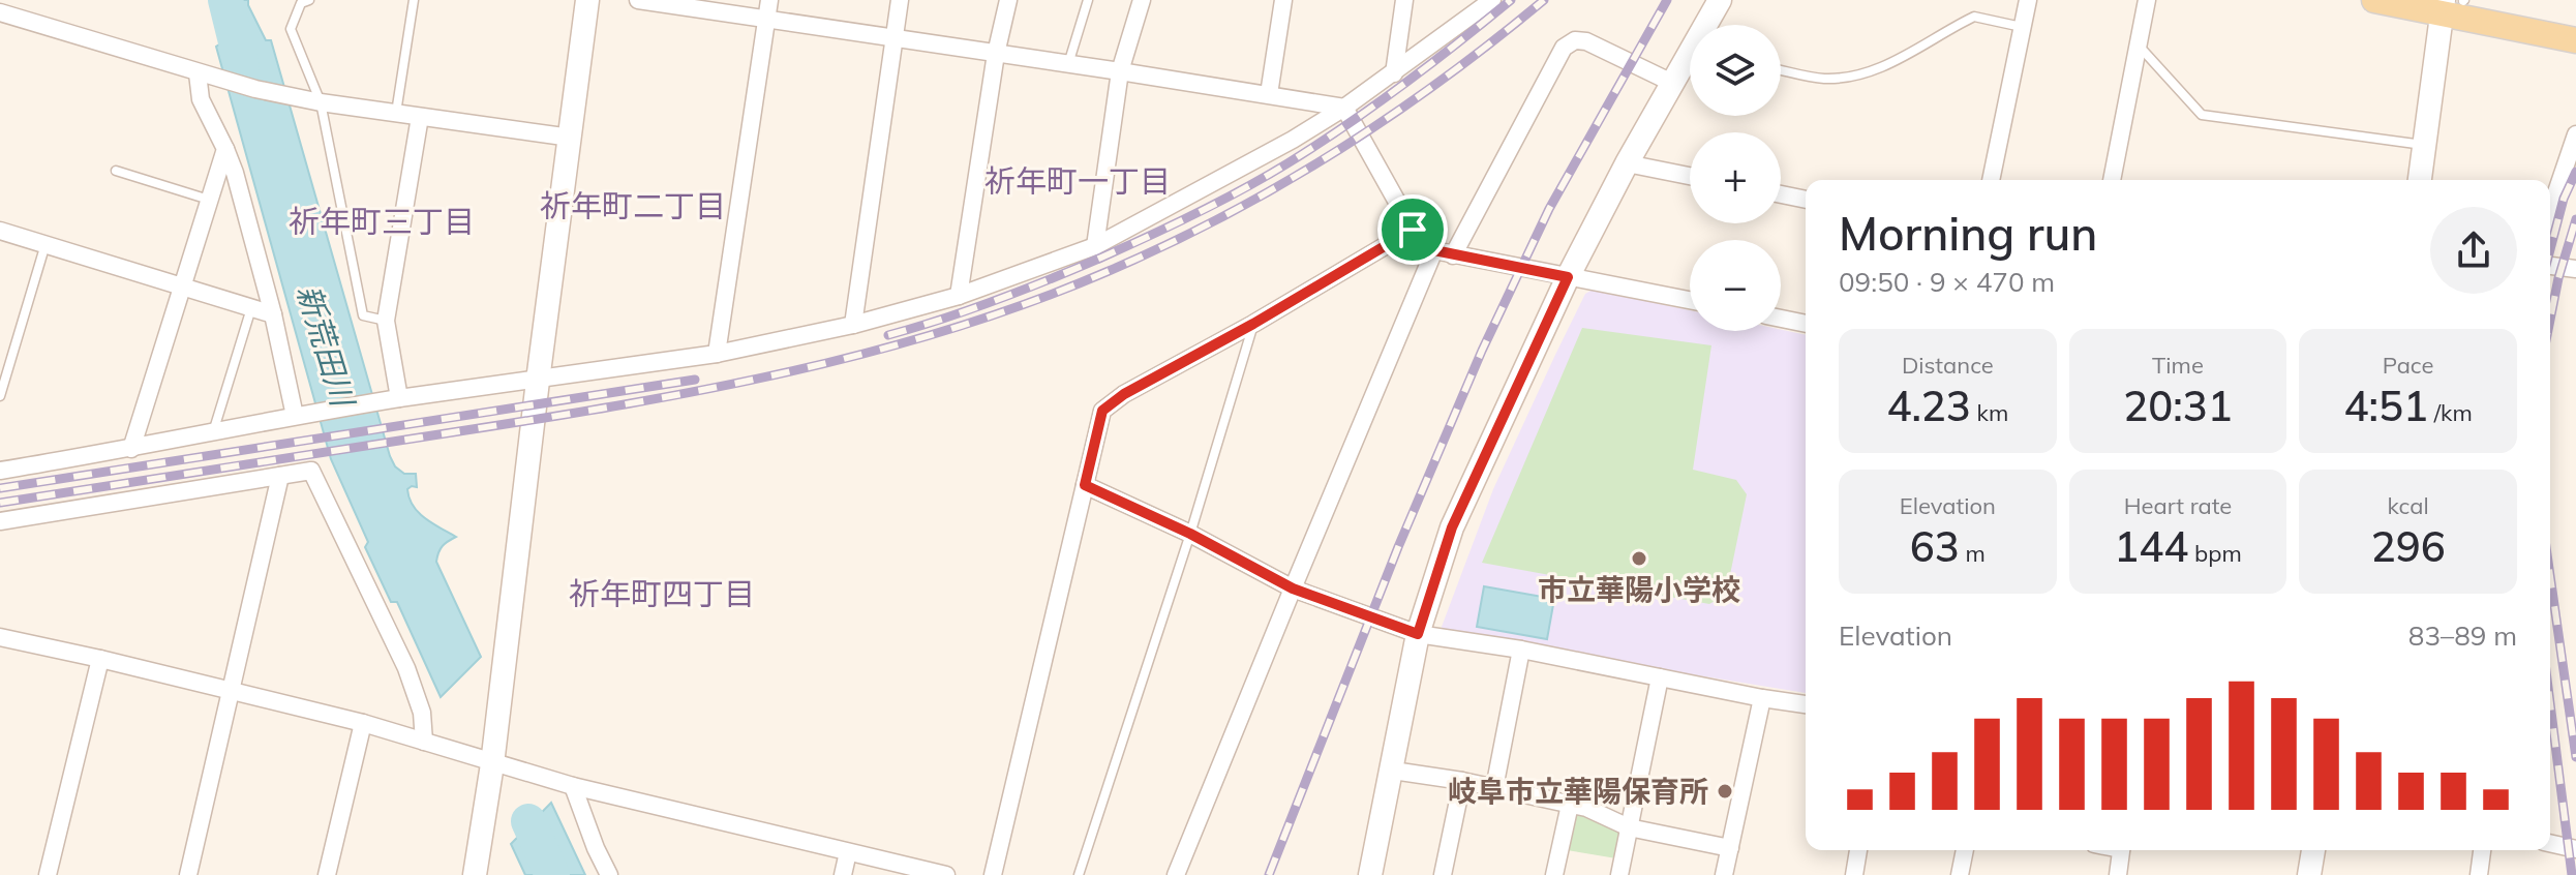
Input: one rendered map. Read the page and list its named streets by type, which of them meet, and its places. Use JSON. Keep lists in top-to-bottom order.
{
  "districts": [
    "祈年町一丁目",
    "祈年町二丁目",
    "祈年町三丁目",
    "祈年町四丁目"
  ],
  "water": ["新荒田川"],
  "places": ["市立華陽小学校", "岐阜市立華陽保育所"],
  "page": {
    "map_buttons": ["+", "−"],
    "heading": ["Morning run", "09:50 · 9 × 470 m"],
    "stats": [
      ["Distance", "4.23 km"],
      ["Time", "20:31"],
      ["Pace", "4:51 /km"],
      ["Elevation", "63 m"],
      ["Heart rate", "144 bpm"],
      ["kcal", "296"]
    ],
    "chart": ["Elevation", "83–89 m"]
  }
}
